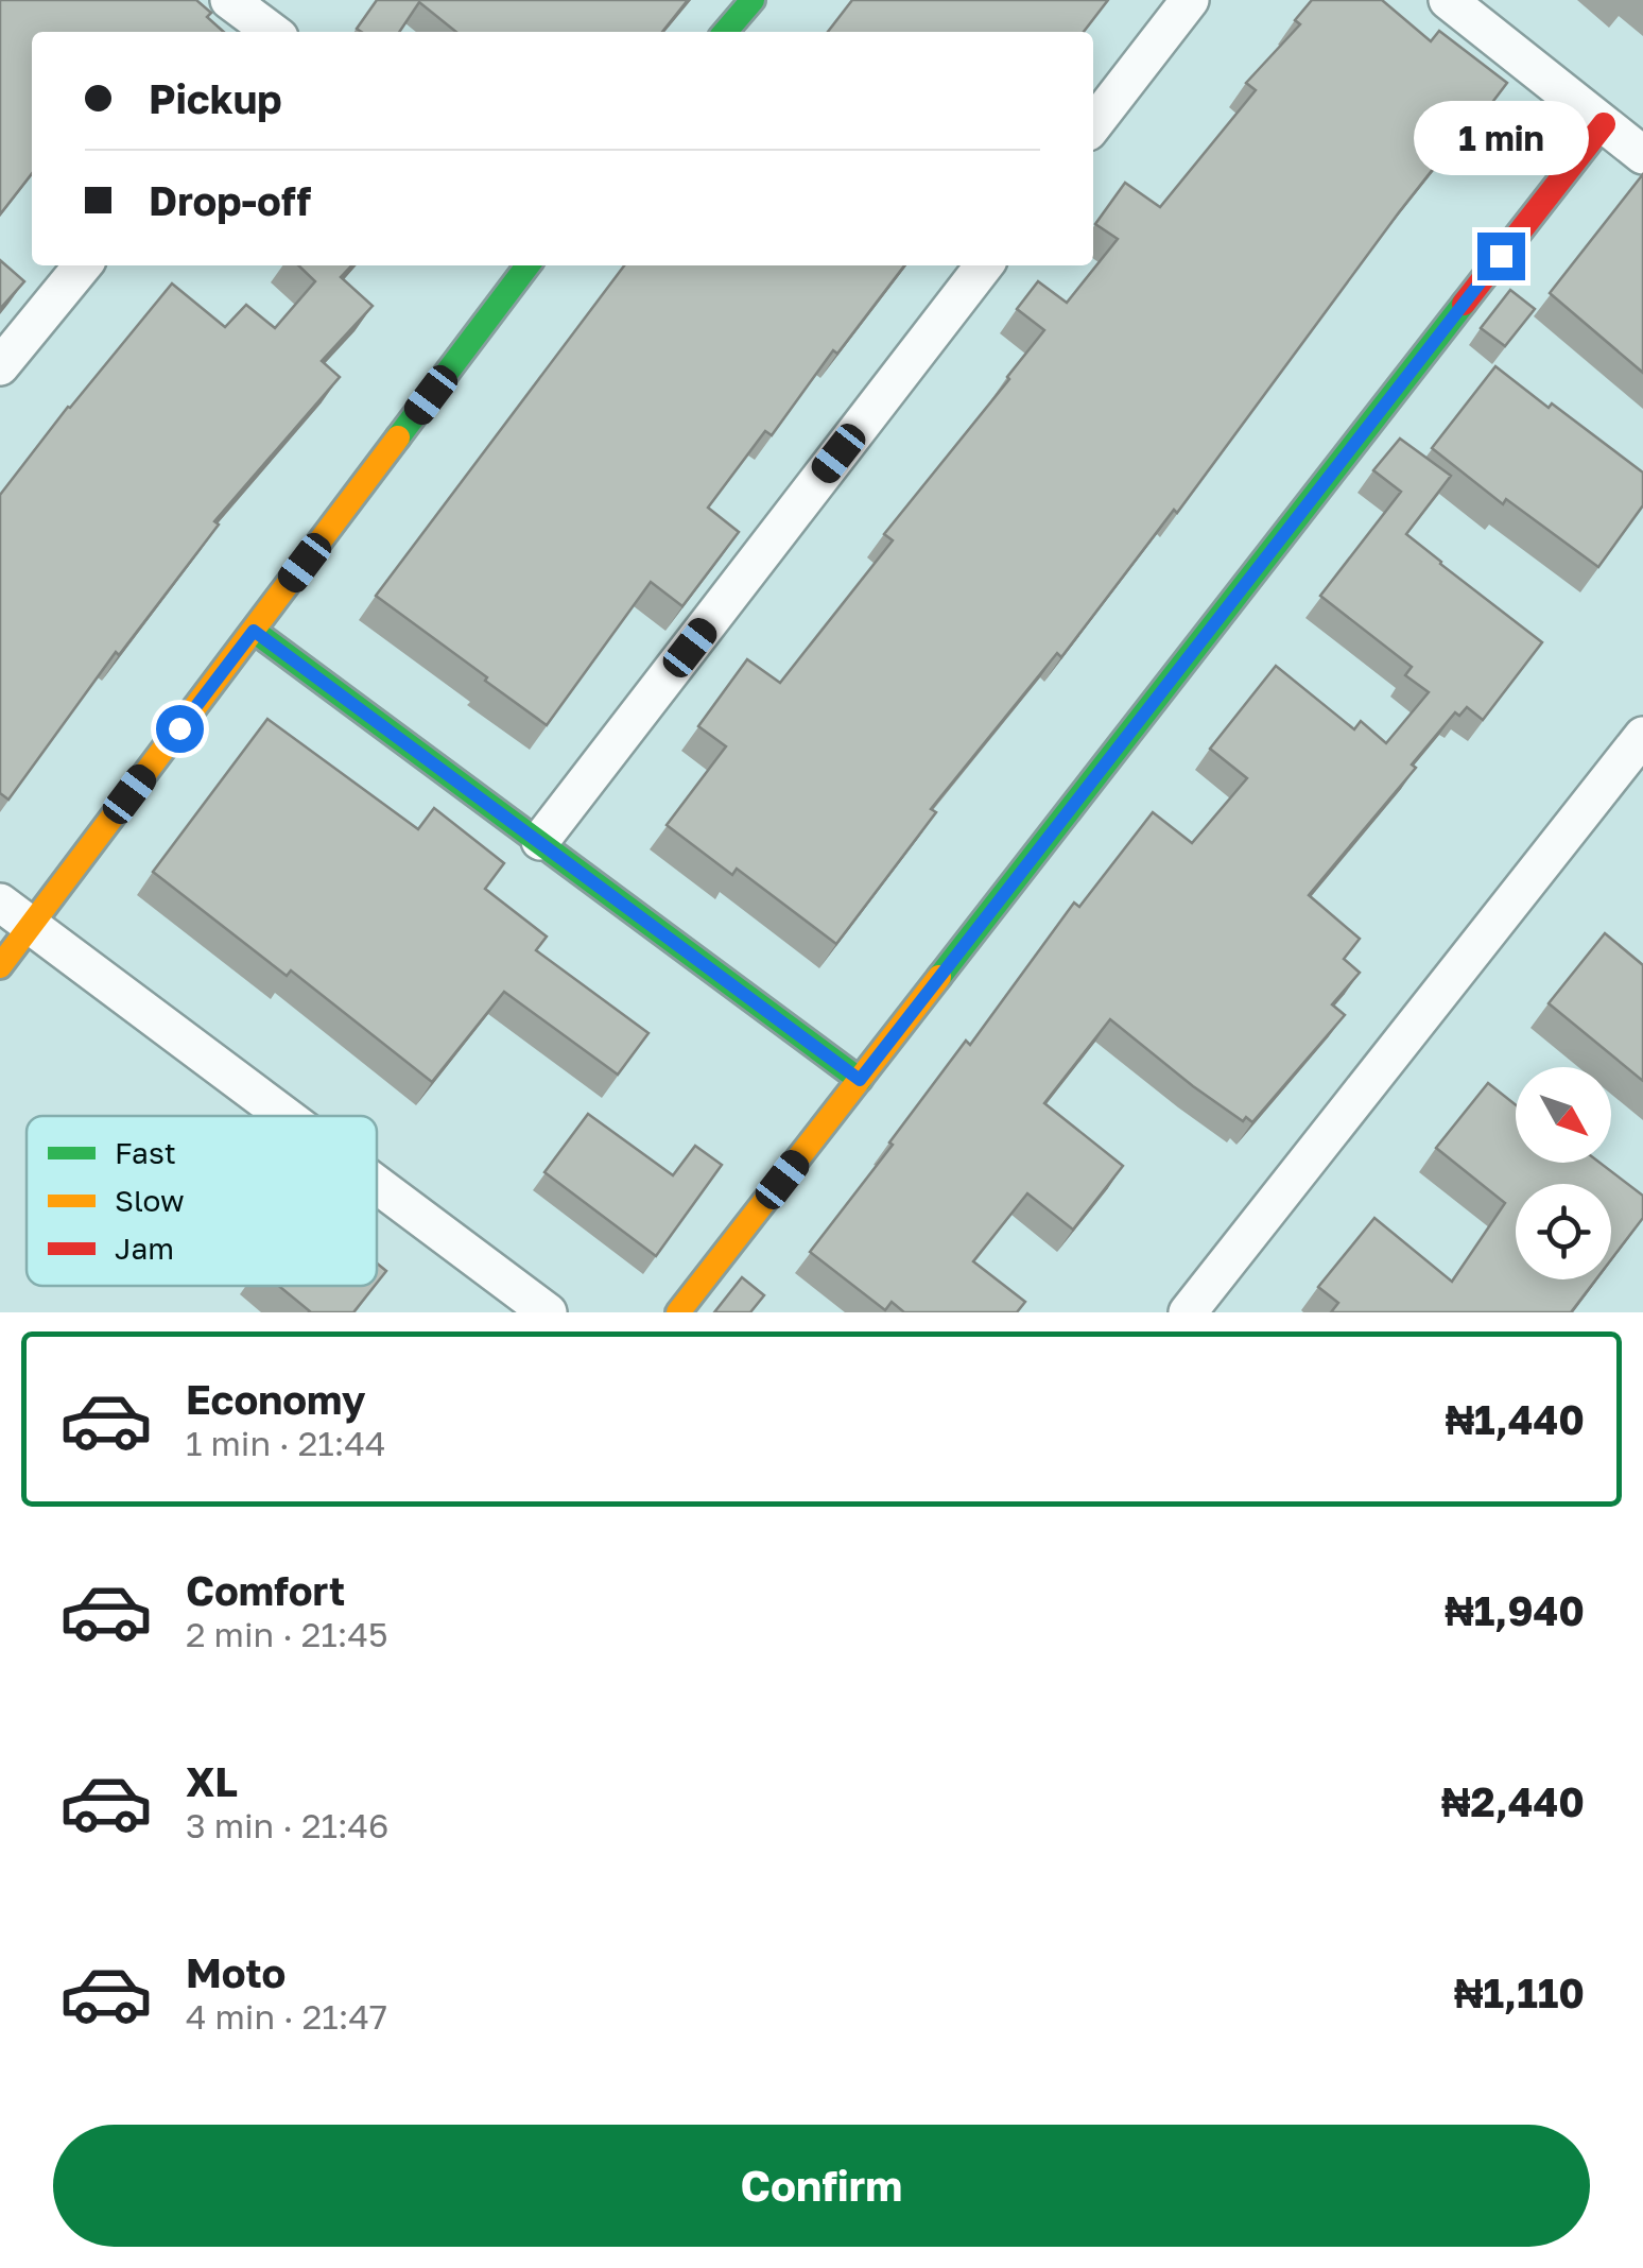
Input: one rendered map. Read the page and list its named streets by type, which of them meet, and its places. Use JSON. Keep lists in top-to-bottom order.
{
  "legend": ["Fast", "Slow", "Jam"],
  "north": "bottom right",
  "page": {
    "banner": ["Pickup", "Drop-off"],
    "bubble": "1 min",
    "list": [
      {
        "name": "Economy",
        "note": "1 min · 21:44",
        "value": "₦1,440"
      },
      {
        "name": "Comfort",
        "note": "2 min · 21:45",
        "value": "₦1,940"
      },
      {
        "name": "XL",
        "note": "3 min · 21:46",
        "value": "₦2,440"
      },
      {
        "name": "Moto",
        "note": "4 min · 21:47",
        "value": "₦1,110"
      }
    ],
    "buttons": "Confirm"
  }
}
